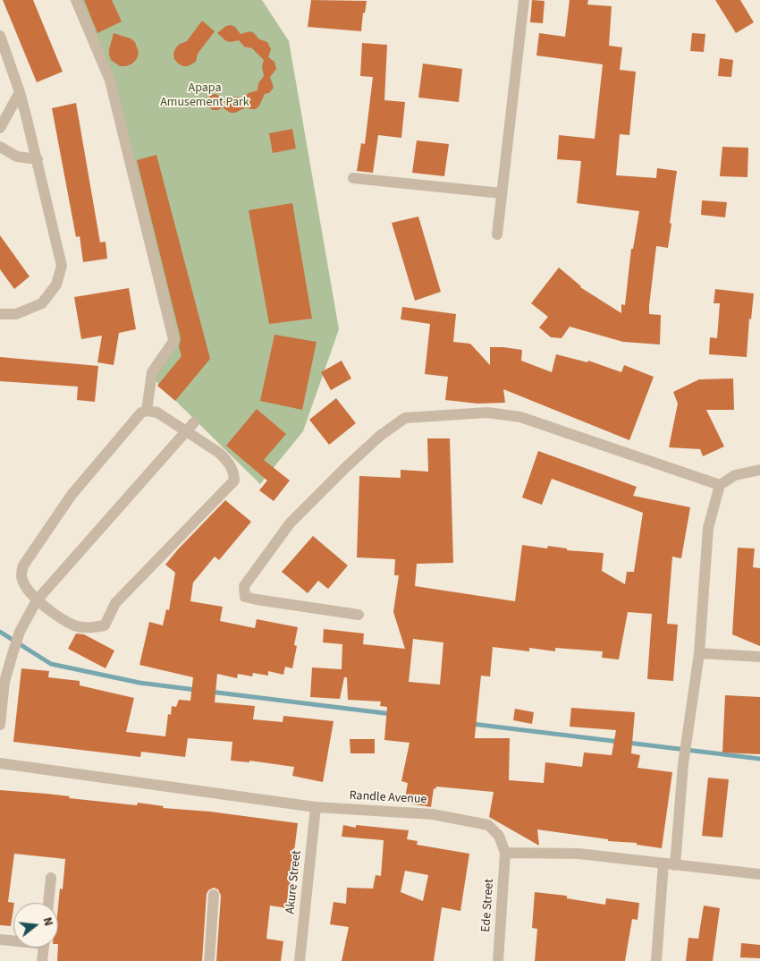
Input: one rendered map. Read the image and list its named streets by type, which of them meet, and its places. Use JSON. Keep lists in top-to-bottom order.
{
  "streets": {
    "street": ["Randle Avenue", "Akure Street", "Ede Street"]
  },
  "crossings": [
    ["Randle Avenue", "Akure Street"],
    ["Randle Avenue", "Ede Street"]
  ],
  "parks": ["Apapa Amusement Park"],
  "north": "right"
}
